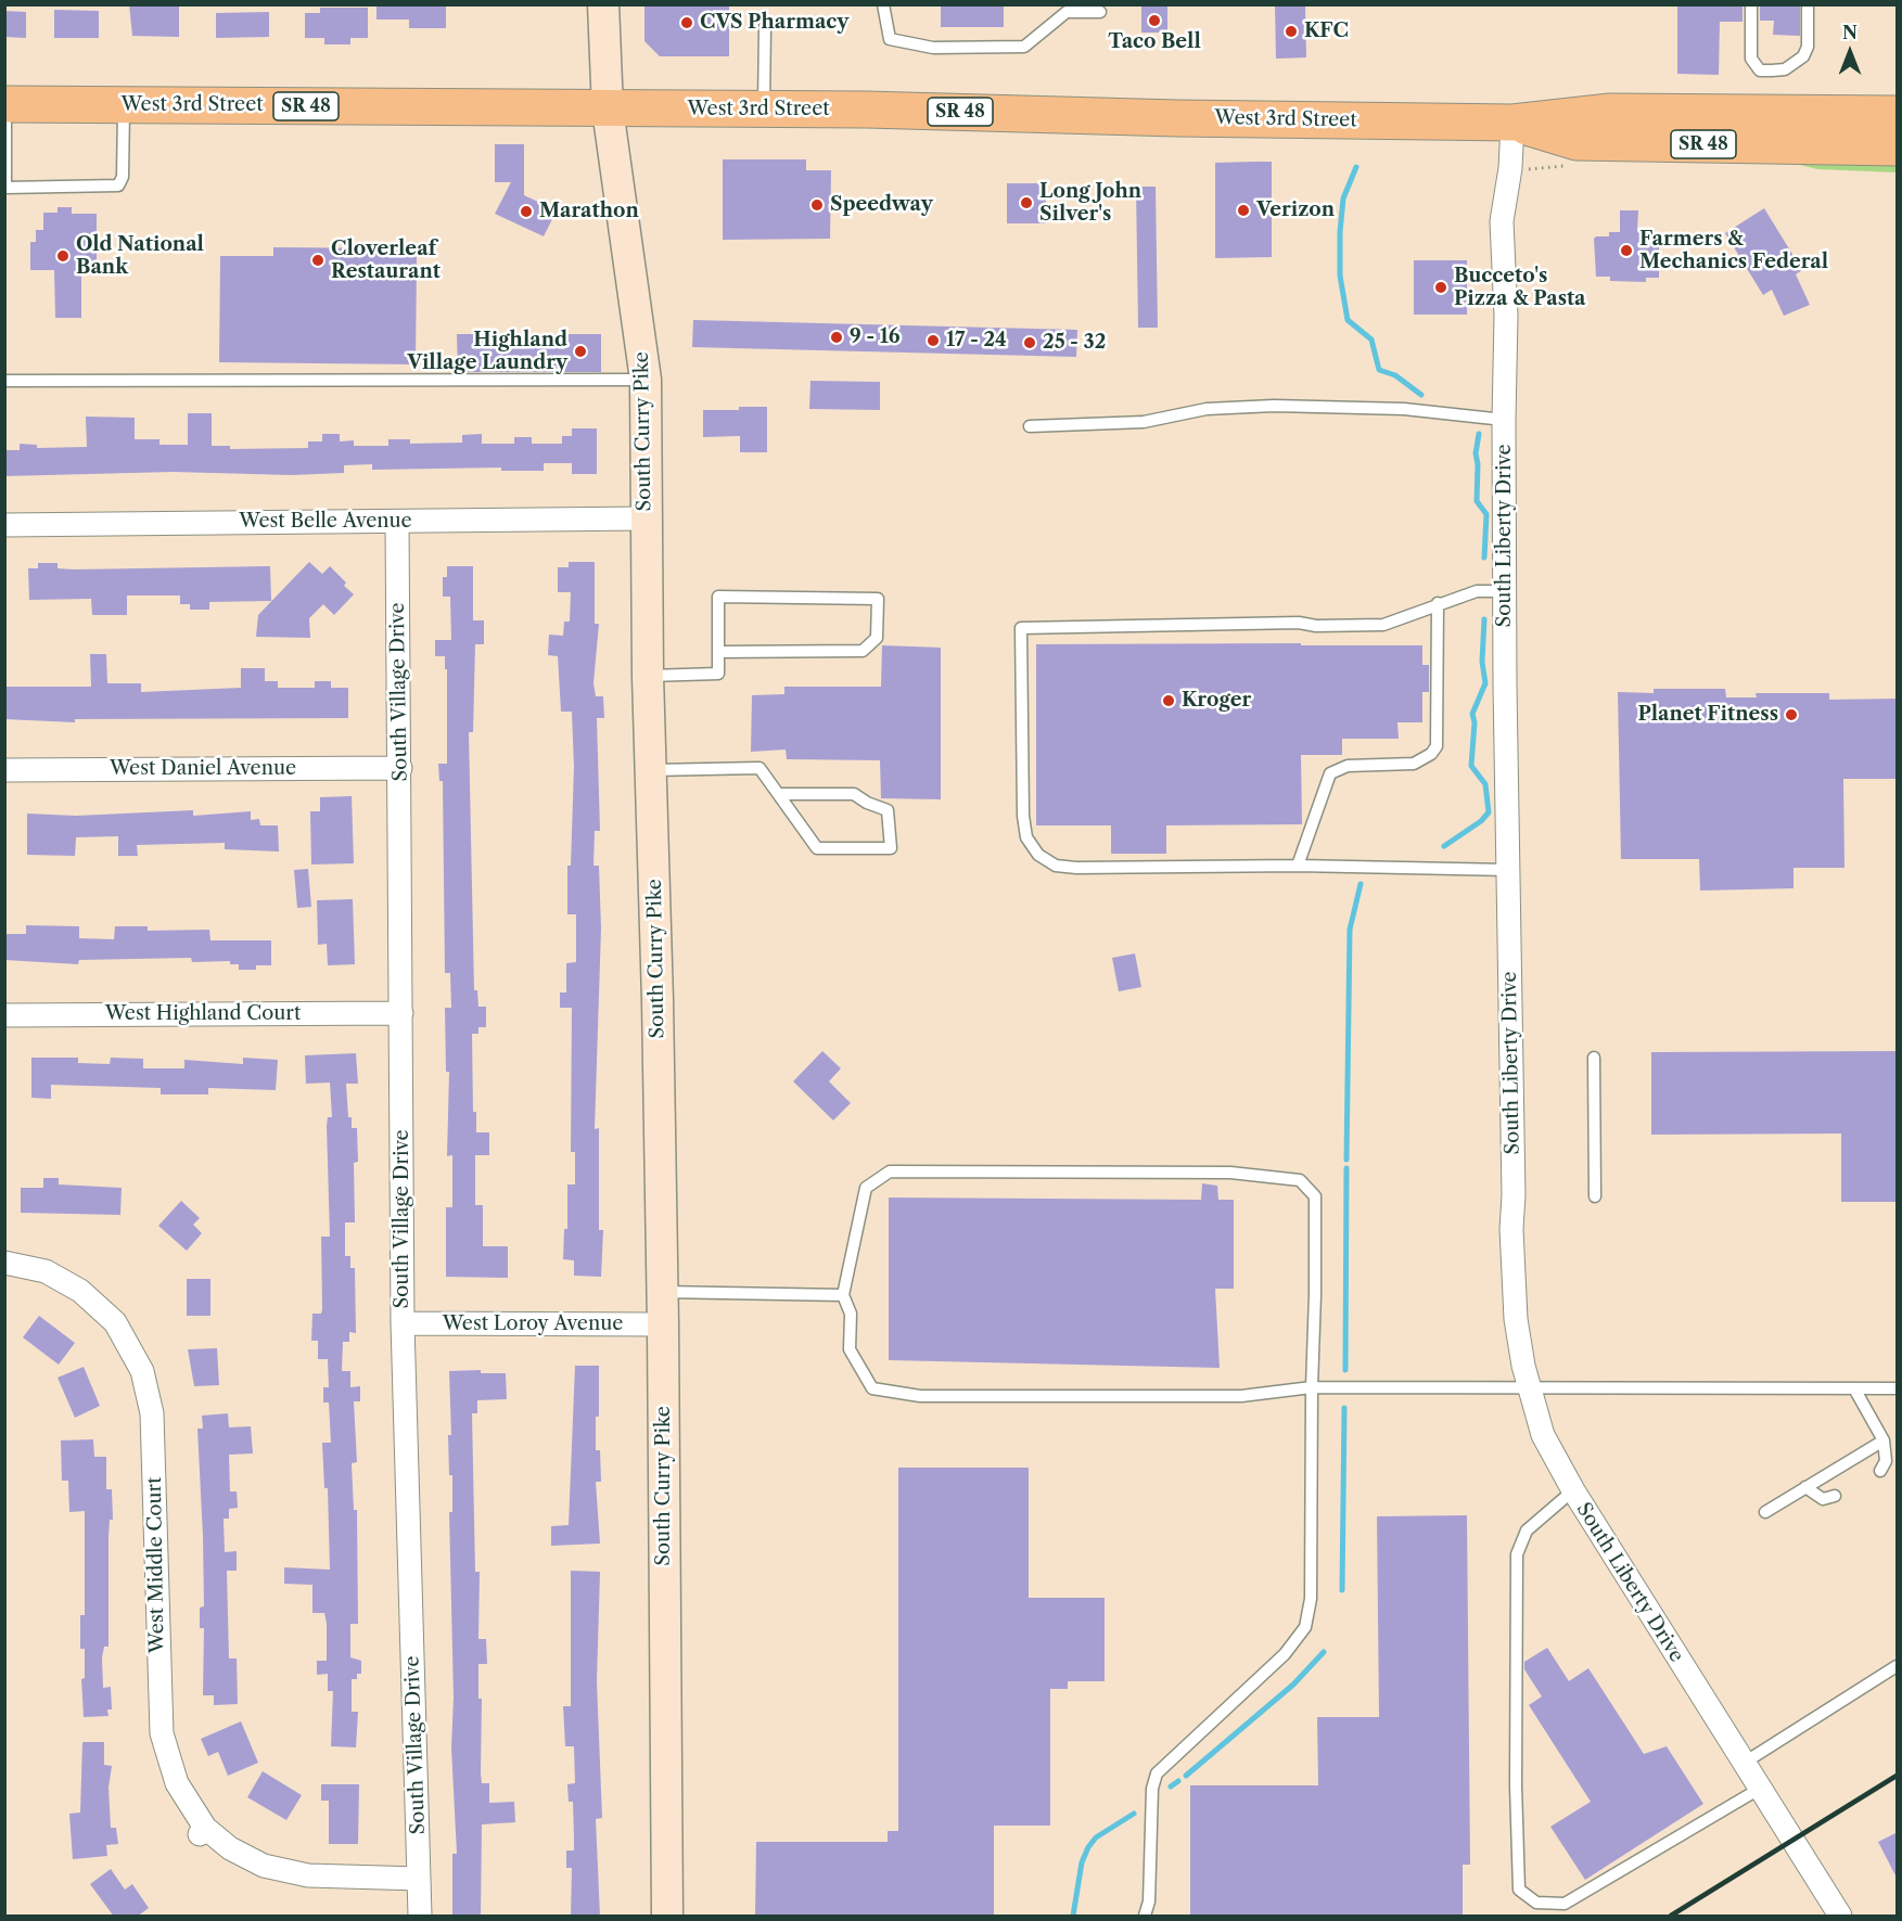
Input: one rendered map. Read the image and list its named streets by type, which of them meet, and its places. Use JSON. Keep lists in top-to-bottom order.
{
  "streets": {
    "main road": ["West 3rd Street", "SR 48", "South Curry Pike"],
    "street": [
      "West Belle Avenue",
      "South Liberty Drive",
      "South Village Drive",
      "West Daniel Avenue",
      "West Highland Court",
      "West Loroy Avenue",
      "West Middle Court"
    ]
  },
  "crossings": [
    ["West 3rd Street", "South Curry Pike"],
    ["West 3rd Street", "South Liberty Drive"],
    ["South Curry Pike", "West Belle Avenue"],
    ["South Curry Pike", "West Loroy Avenue"],
    ["West Belle Avenue", "South Village Drive"],
    ["South Village Drive", "West Daniel Avenue"],
    ["South Village Drive", "West Highland Court"],
    ["South Village Drive", "West Loroy Avenue"],
    ["South Village Drive", "West Middle Court"]
  ],
  "places": [
    "Taco Bell",
    "CVS Pharmacy",
    "KFC",
    "Long John Silver's",
    "Speedway",
    "Verizon",
    "Marathon",
    "Farmers & Mechanics Federal",
    "Old National Bank",
    "Cloverleaf Restaurant",
    "Bucceto's Pizza & Pasta",
    "9 - 16",
    "17 - 24",
    "25 - 32",
    "Highland Village Laundry",
    "Kroger",
    "Planet Fitness"
  ],
  "north": "top"
}
